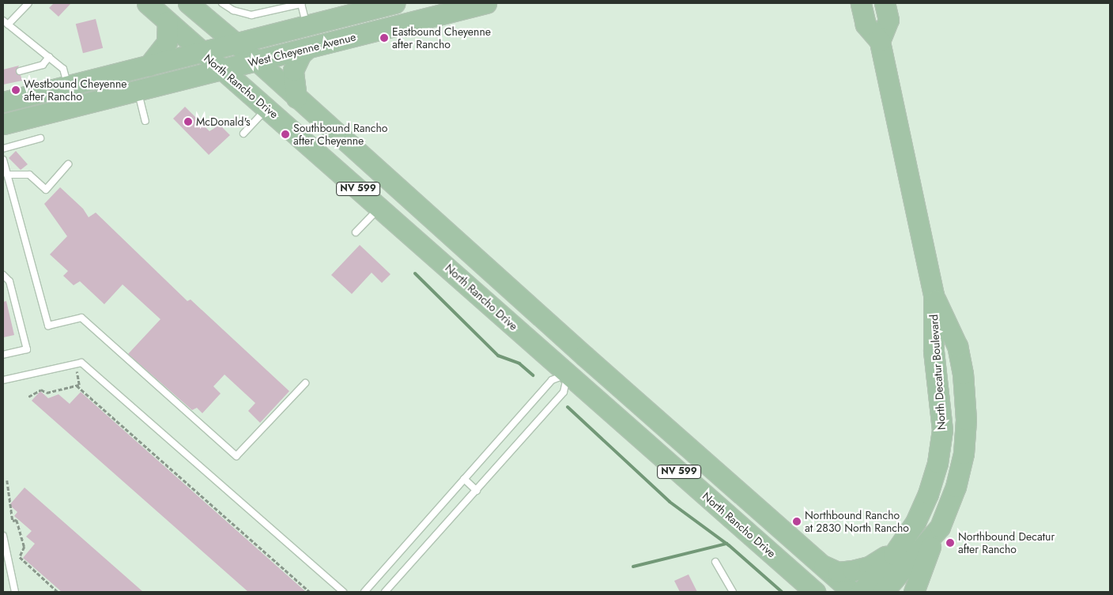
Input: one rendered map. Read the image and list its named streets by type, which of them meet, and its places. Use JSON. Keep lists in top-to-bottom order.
{
  "streets": {
    "main road": [
      "West Cheyenne Avenue",
      "North Rancho Drive",
      "NV 599",
      "North Decatur Boulevard"
    ]
  },
  "crossings": [
    ["West Cheyenne Avenue", "North Rancho Drive"],
    ["West Cheyenne Avenue", "NV 599"]
  ],
  "places": [
    "Eastbound Cheyenne after Rancho",
    "Westbound Cheyenne after Rancho",
    "McDonald's",
    "Southbound Rancho after Cheyenne",
    "Northbound Rancho at 2830 North Rancho",
    "Northbound Decatur after Rancho"
  ]
}
